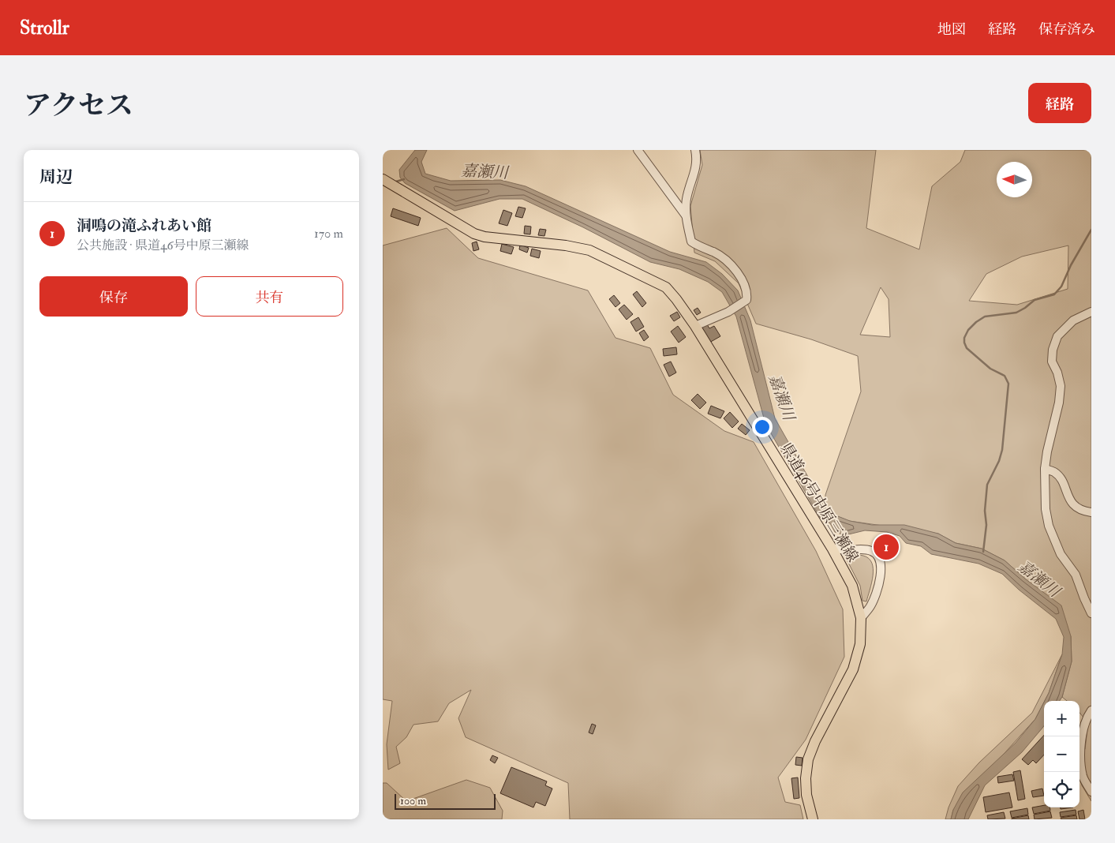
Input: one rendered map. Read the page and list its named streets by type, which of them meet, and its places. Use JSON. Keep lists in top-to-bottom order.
{
  "streets": {
    "main road": ["県道46号中原三瀬線"]
  },
  "water": ["嘉瀬川"],
  "scale_bar": "100 m",
  "north": "left",
  "page": {
    "header": "Strollr",
    "nav": ["地図", "経路", "保存済み"],
    "title": "アクセス",
    "buttons": [
      "経路",
      ["保存", "共有"]
    ],
    "heading": "周辺",
    "list": [
      {
        "mark": "1",
        "name": "洞鳴の滝ふれあい館",
        "note": "公共施設 · 県道46号中原三瀬線",
        "value": "170 m"
      }
    ],
    "pins": "1",
    "map_buttons": ["+", "−"],
    "scale": "100 m"
  }
}
